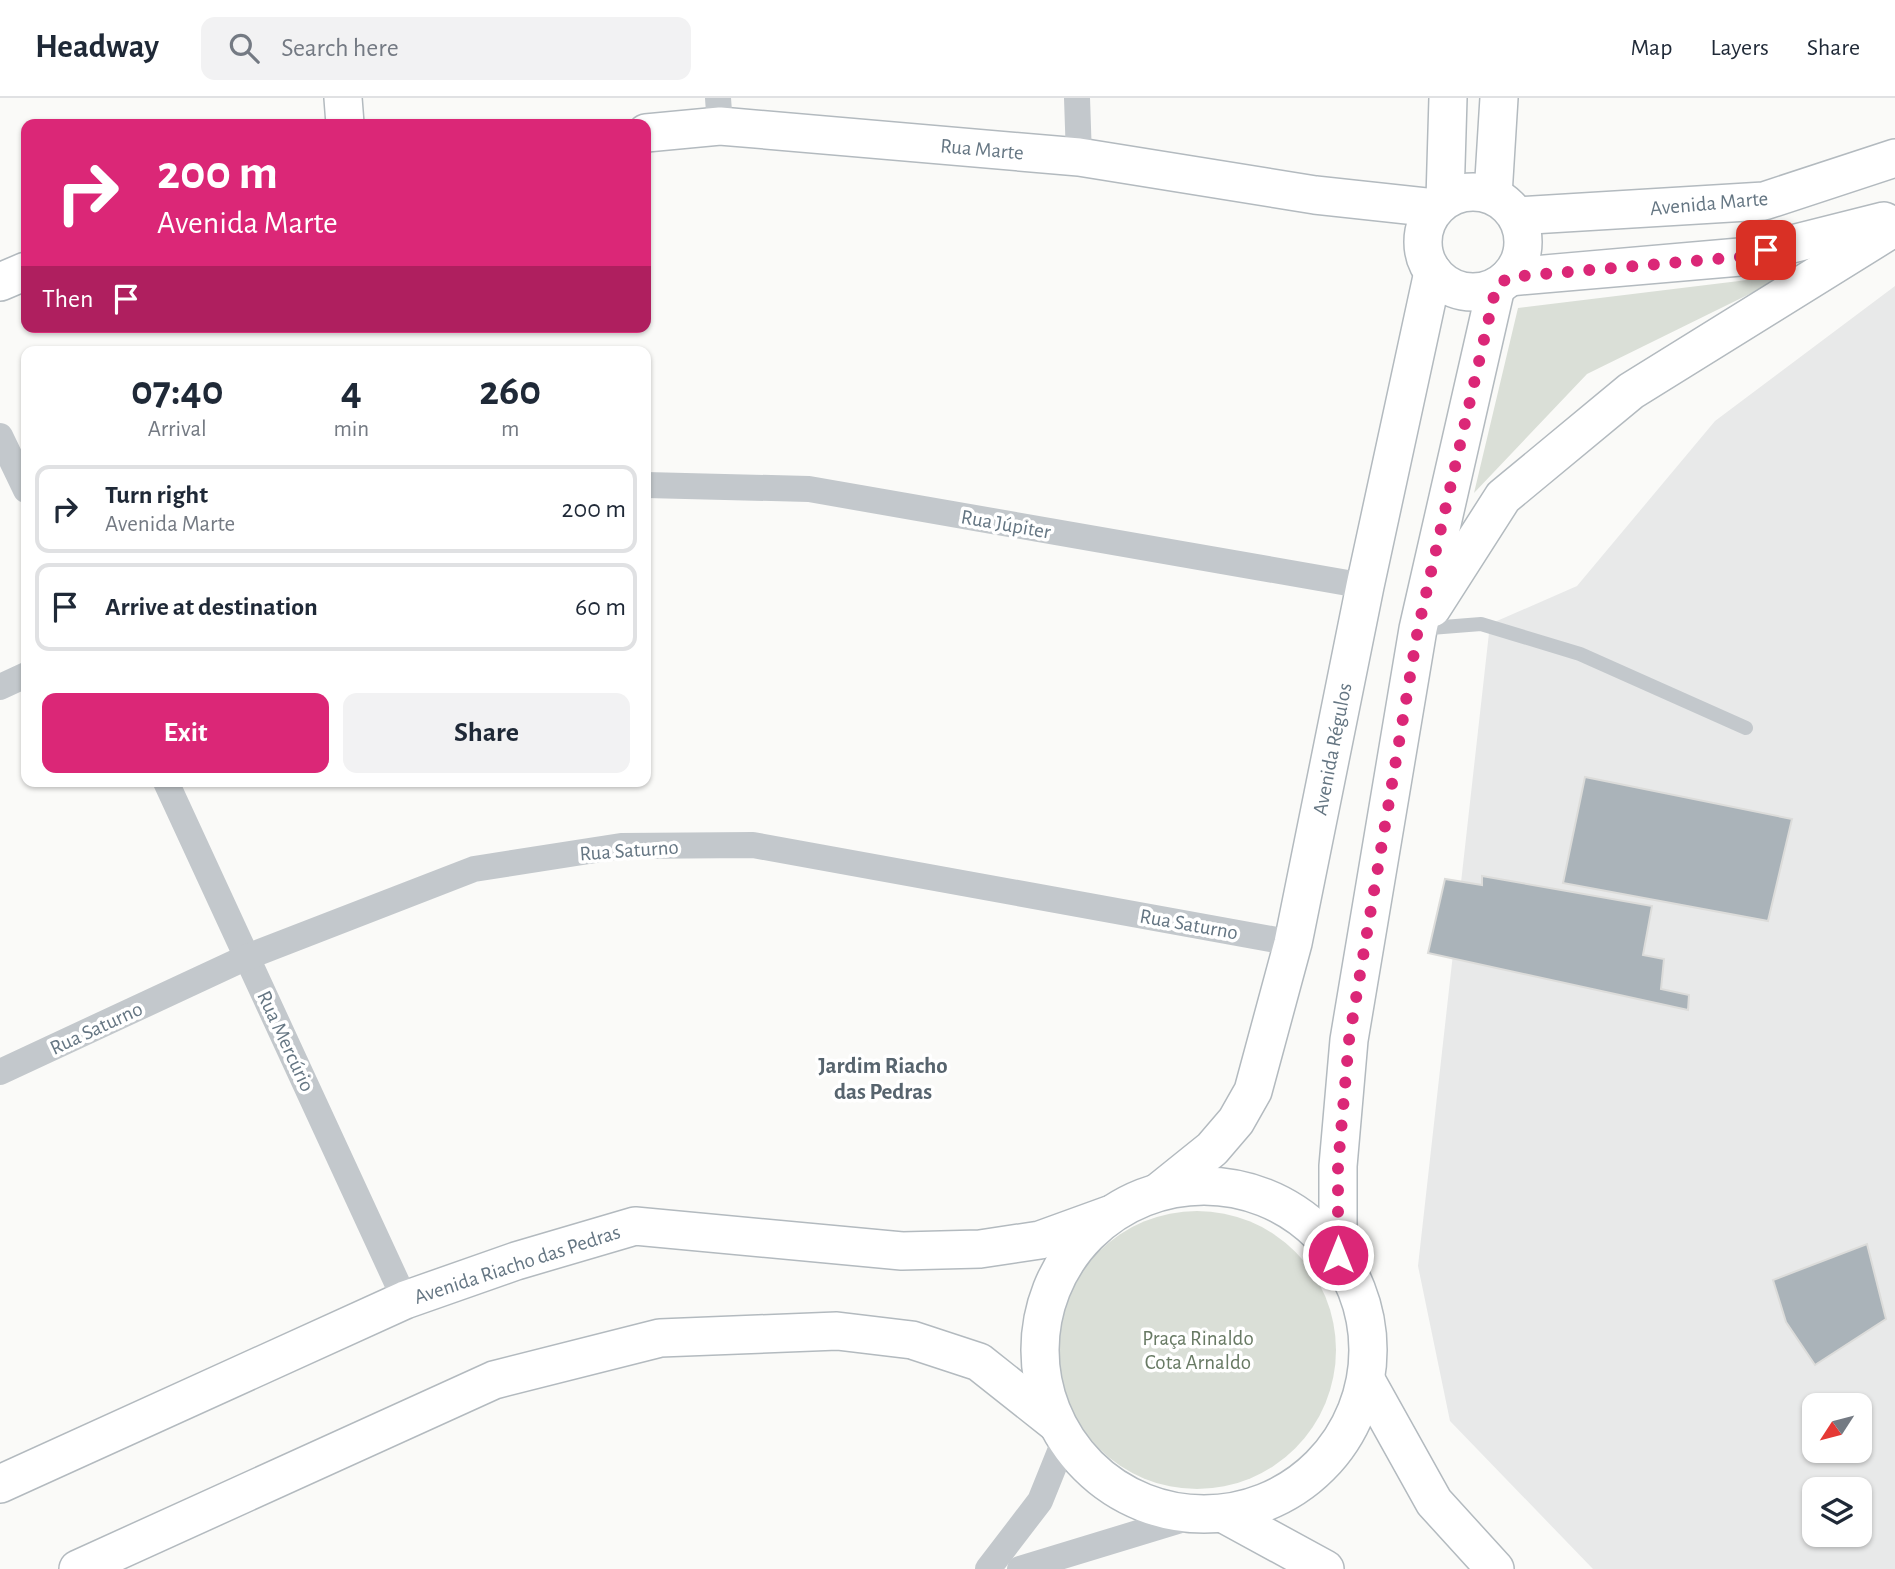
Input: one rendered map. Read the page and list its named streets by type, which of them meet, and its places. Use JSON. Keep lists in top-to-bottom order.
{
  "streets": {
    "street": [
      "Rua Marte",
      "Avenida Marte",
      "Rua Júpiter",
      "Avenida Régulos",
      "Rua Saturno",
      "Rua Mercúrio",
      "Avenida Riacho das Pedras"
    ]
  },
  "crossings": [
    ["Rua Marte", "Avenida Marte"],
    ["Rua Marte", "Avenida Régulos"],
    ["Avenida Marte", "Avenida Régulos"],
    ["Rua Júpiter", "Avenida Régulos"],
    ["Avenida Régulos", "Rua Saturno"],
    ["Rua Saturno", "Rua Mercúrio"],
    ["Rua Mercúrio", "Avenida Riacho das Pedras"]
  ],
  "districts": ["Jardim Riacho das Pedras"],
  "parks": ["Praça Rinaldo Cota Arnaldo"],
  "north": "bottom left",
  "page": {
    "header": "Headway",
    "search": "Search here",
    "nav": ["Map", "Layers", "Share"],
    "turn": ["200 m", "Avenida Marte"],
    "then": "Then",
    "eta": [
      "07:40",
      "Arrival",
      "4",
      "min",
      "260",
      "m"
    ],
    "list": [
      {
        "name": "Turn right",
        "note": "Avenida Marte",
        "value": "200 m"
      },
      {
        "name": "Arrive at destination",
        "value": "60 m"
      }
    ],
    "buttons": ["Exit", "Share"]
  }
}
